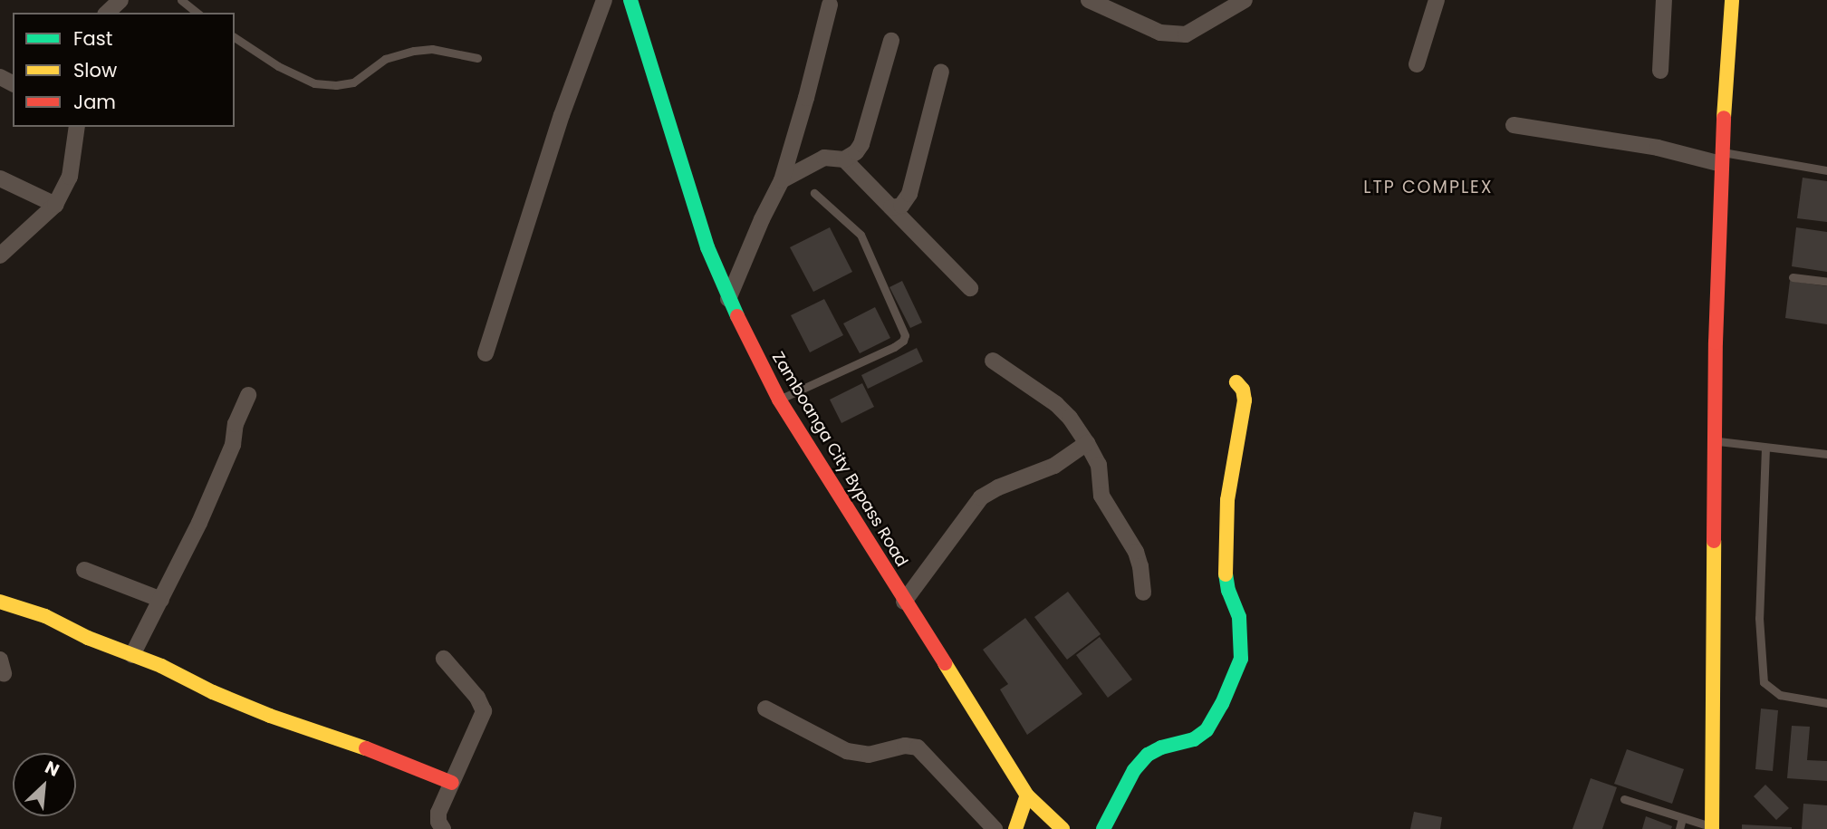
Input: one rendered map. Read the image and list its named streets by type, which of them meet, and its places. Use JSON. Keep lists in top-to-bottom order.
{
  "streets": {
    "street": ["Zamboanga City Bypass Road"]
  },
  "districts": ["LTP COMPLEX"],
  "legend": ["Fast", "Slow", "Jam"],
  "north": "top right"
}
